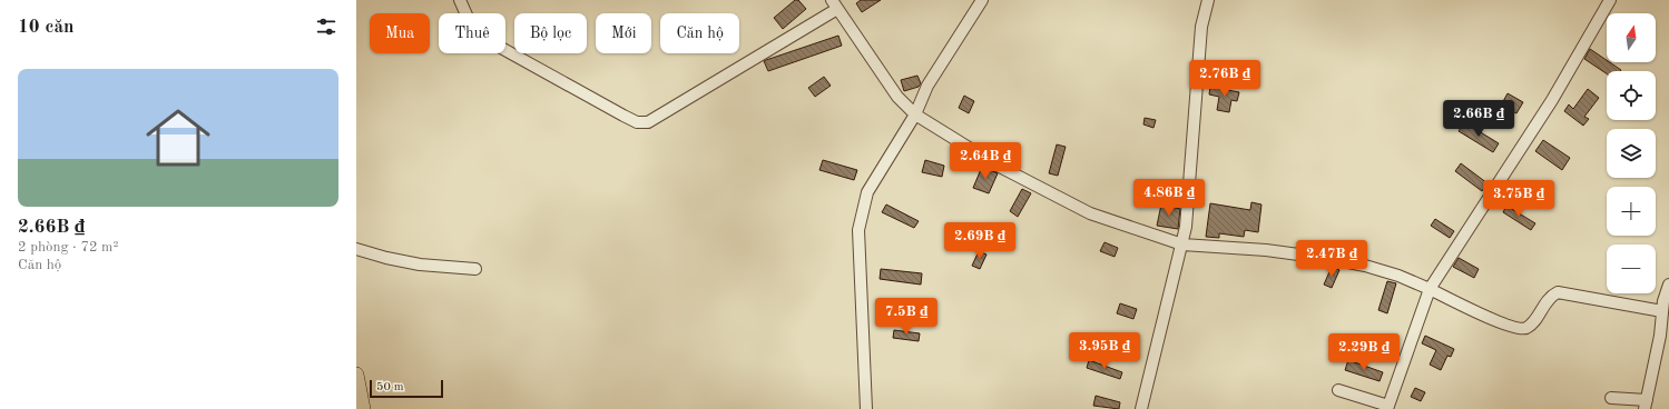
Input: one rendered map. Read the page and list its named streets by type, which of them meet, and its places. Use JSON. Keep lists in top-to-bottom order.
{
  "scale_bar": "50 m",
  "north": "top",
  "page": {
    "heading": "10 căn",
    "map_buttons": ["+", "−"],
    "chip": [
      "Mua",
      "Thuê",
      "Bộ lọc",
      "Mới",
      "Căn hộ"
    ],
    "list": [
      {
        "name": "2.66B ₫",
        "note": "2 phòng · 72 m² · Căn hộ"
      }
    ],
    "price": [
      "2.76B ₫",
      "2.66B ₫",
      "2.64B ₫",
      "4.86B ₫",
      "3.75B ₫",
      "2.69B ₫",
      "2.47B ₫",
      "7.5B ₫",
      "3.95B ₫",
      "2.29B ₫"
    ],
    "scale": "50 m"
  }
}
